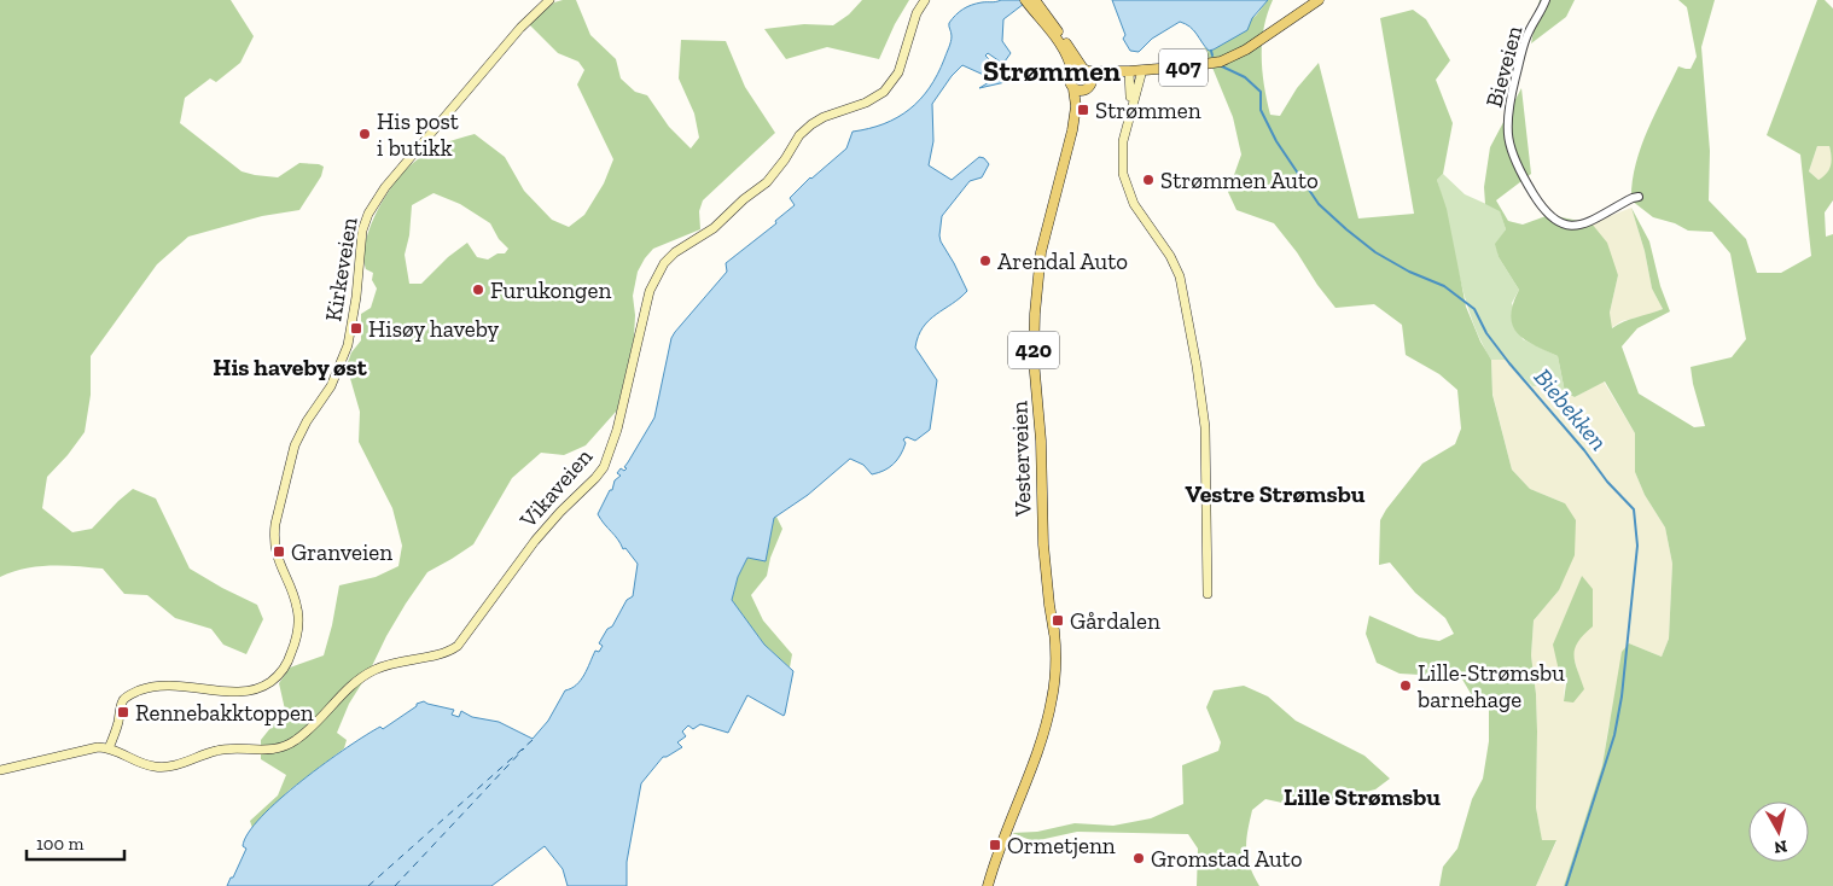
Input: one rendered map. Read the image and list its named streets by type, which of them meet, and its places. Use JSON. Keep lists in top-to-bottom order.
{
  "streets": {
    "main road": [
      "407",
      "Kirkeveien",
      "420",
      "Vesterveien",
      "Vikaveien"
    ],
    "street": ["Bieveien"]
  },
  "crossings": [
    ["407", "420"],
    ["407", "Vesterveien"],
    ["Kirkeveien", "Vikaveien"],
    ["420", "Vesterveien"]
  ],
  "districts": [
    "Strømmen",
    "His haveby øst",
    "Vestre Strømsbu",
    "Lille Strømsbu"
  ],
  "water": ["Biebekken"],
  "places": {
    "transit": [
      "Strømmen",
      "Hisøy haveby",
      "Granveien",
      "Gårdalen",
      "Rennebakktoppen",
      "Ormetjenn"
    ],
    "other": [
      "His post i butikk",
      "Strømmen Auto",
      "Arendal Auto",
      "Furukongen",
      "Lille-Strømsbu barnehage",
      "Gromstad Auto"
    ]
  },
  "scale_bar": "100 m",
  "north": "bottom"
}
